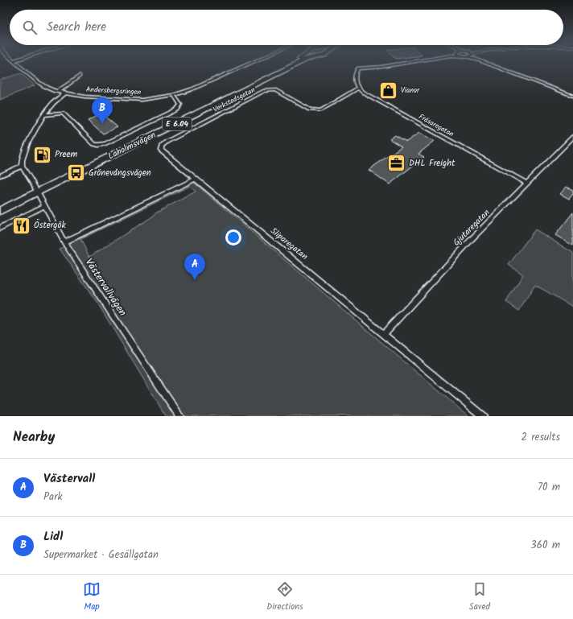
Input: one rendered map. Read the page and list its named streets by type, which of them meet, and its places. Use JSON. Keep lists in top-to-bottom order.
{
  "streets": {
    "highway": ["E 6.04", "Laholmsvägen"],
    "street": [
      "Andersbergsringen",
      "Verkstadsgatan",
      "Fräsaregatan",
      "Gjutaregatan",
      "Sliparegatan",
      "Västervallvägen"
    ]
  },
  "crossings": [
    ["Verkstadsgatan", "Fräsaregatan"],
    ["Verkstadsgatan", "Sliparegatan"],
    ["Fräsaregatan", "Gjutaregatan"],
    ["Laholmsvägen", "Västervallvägen"],
    ["Gjutaregatan", "Sliparegatan"]
  ],
  "places": {
    "shop": ["Vianor"],
    "fuel station": ["Preem"],
    "office": ["DHL Freight"],
    "bus stop": ["Grönevångsvägen"],
    "restaurant": ["Östergök"]
  },
  "page": {
    "search": "Search here",
    "pins": ["B", "A"],
    "heading": ["Nearby", "2 results"],
    "list": [
      {
        "mark": "A",
        "name": "Västervall",
        "note": "Park",
        "value": "70 m"
      },
      {
        "mark": "B",
        "name": "Lidl",
        "note": "Supermarket · Gesällgatan",
        "value": "360 m"
      }
    ],
    "nav": ["Map", "Directions", "Saved"]
  }
}
